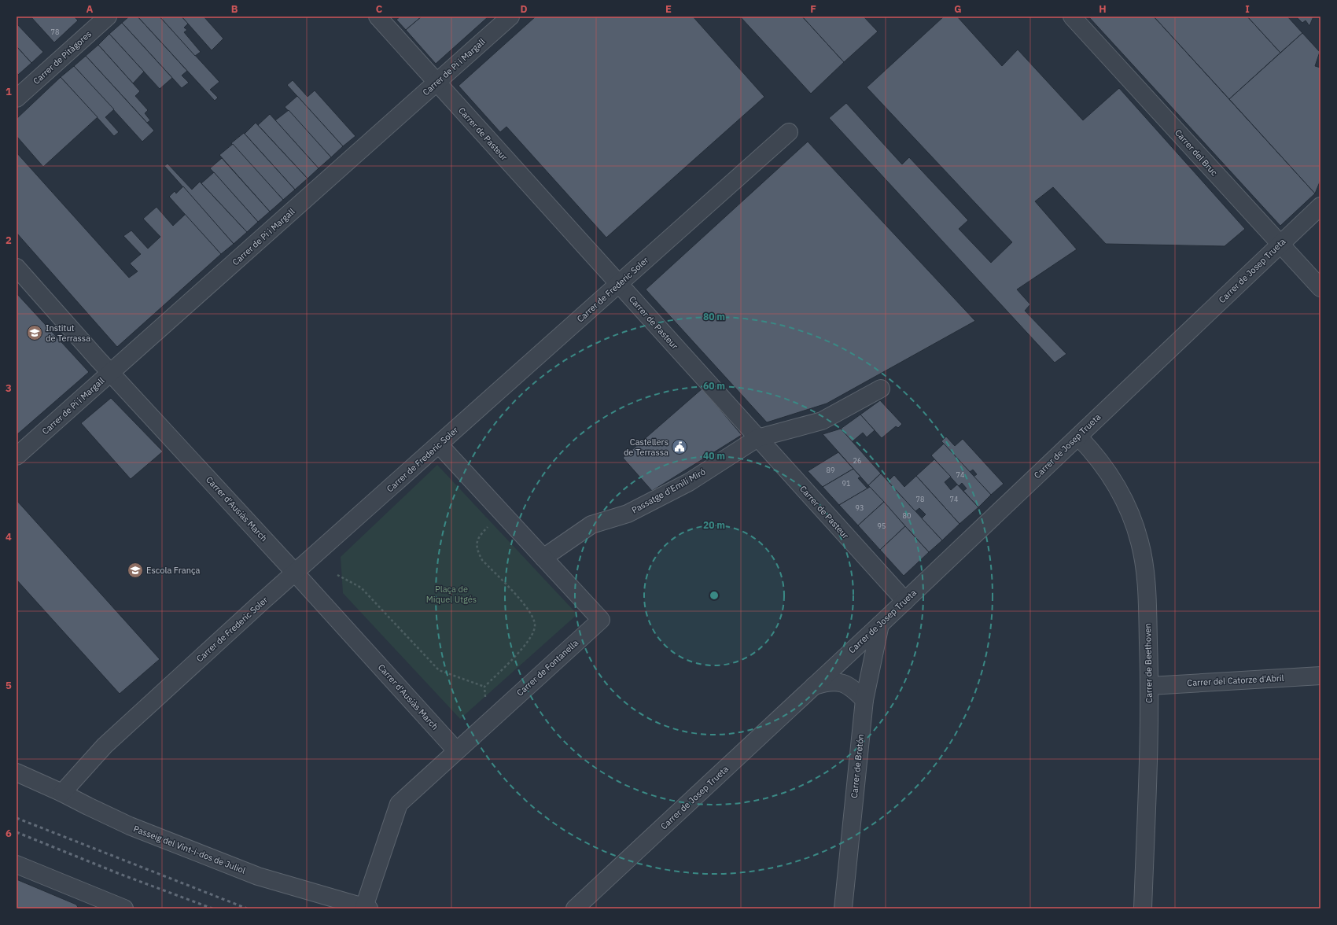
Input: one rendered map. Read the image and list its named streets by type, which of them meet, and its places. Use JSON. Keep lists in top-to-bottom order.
{
  "streets": {
    "street": [
      "Carrer de Pitàgores",
      "Carrer de Pi i Margall",
      "Carrer de Pasteur",
      "Carrer del Bruc",
      "Carrer de Josep Trueta",
      "Carrer de Frederic Soler",
      "Passatge d'Emili Miró",
      "Carrer d'Ausiàs March",
      "Carrer de Beethoven",
      "Carrer de Fontanella",
      "Carrer del Catorze d'Abril",
      "Carrer de Bretón",
      "Passeig del Vint-i-dos de Juliol"
    ]
  },
  "crossings": [
    ["Carrer de Pi i Margall", "Carrer de Pasteur"],
    ["Carrer de Pi i Margall", "Carrer d'Ausiàs March"],
    ["Carrer de Pasteur", "Carrer de Josep Trueta"],
    ["Carrer de Pasteur", "Carrer de Frederic Soler"],
    ["Carrer de Pasteur", "Passatge d'Emili Miró"],
    ["Carrer del Bruc", "Carrer de Josep Trueta"],
    ["Carrer de Josep Trueta", "Carrer de Beethoven"],
    ["Carrer de Josep Trueta", "Carrer de Bretón"],
    ["Carrer de Frederic Soler", "Carrer d'Ausiàs March"],
    ["Carrer de Frederic Soler", "Carrer de Fontanella"],
    ["Carrer de Frederic Soler", "Passeig del Vint-i-dos de Juliol"],
    ["Passatge d'Emili Miró", "Carrer de Fontanella"],
    ["Carrer d'Ausiàs March", "Carrer de Fontanella"],
    ["Carrer de Beethoven", "Carrer del Catorze d'Abril"],
    ["Carrer de Fontanella", "Passeig del Vint-i-dos de Juliol"]
  ],
  "parks": ["Plaça de Miquel Utgés"],
  "places": {
    "school or university": ["Institut de Terrassa", "Escola França"],
    "public building": ["Castellers de Terrassa"]
  },
  "house_numbers": [
    "78",
    "26",
    "89",
    "74",
    "91",
    "78",
    "74",
    "93",
    "80",
    "95"
  ],
  "grid": {
    "columns": [
      "A",
      "B",
      "C",
      "D",
      "E",
      "F",
      "G",
      "H",
      "I"
    ],
    "rows": [
      "1",
      "2",
      "3",
      "4",
      "5",
      "6"
    ]
  },
  "rings": [
    "80 m",
    "60 m",
    "40 m",
    "20 m"
  ]
}
